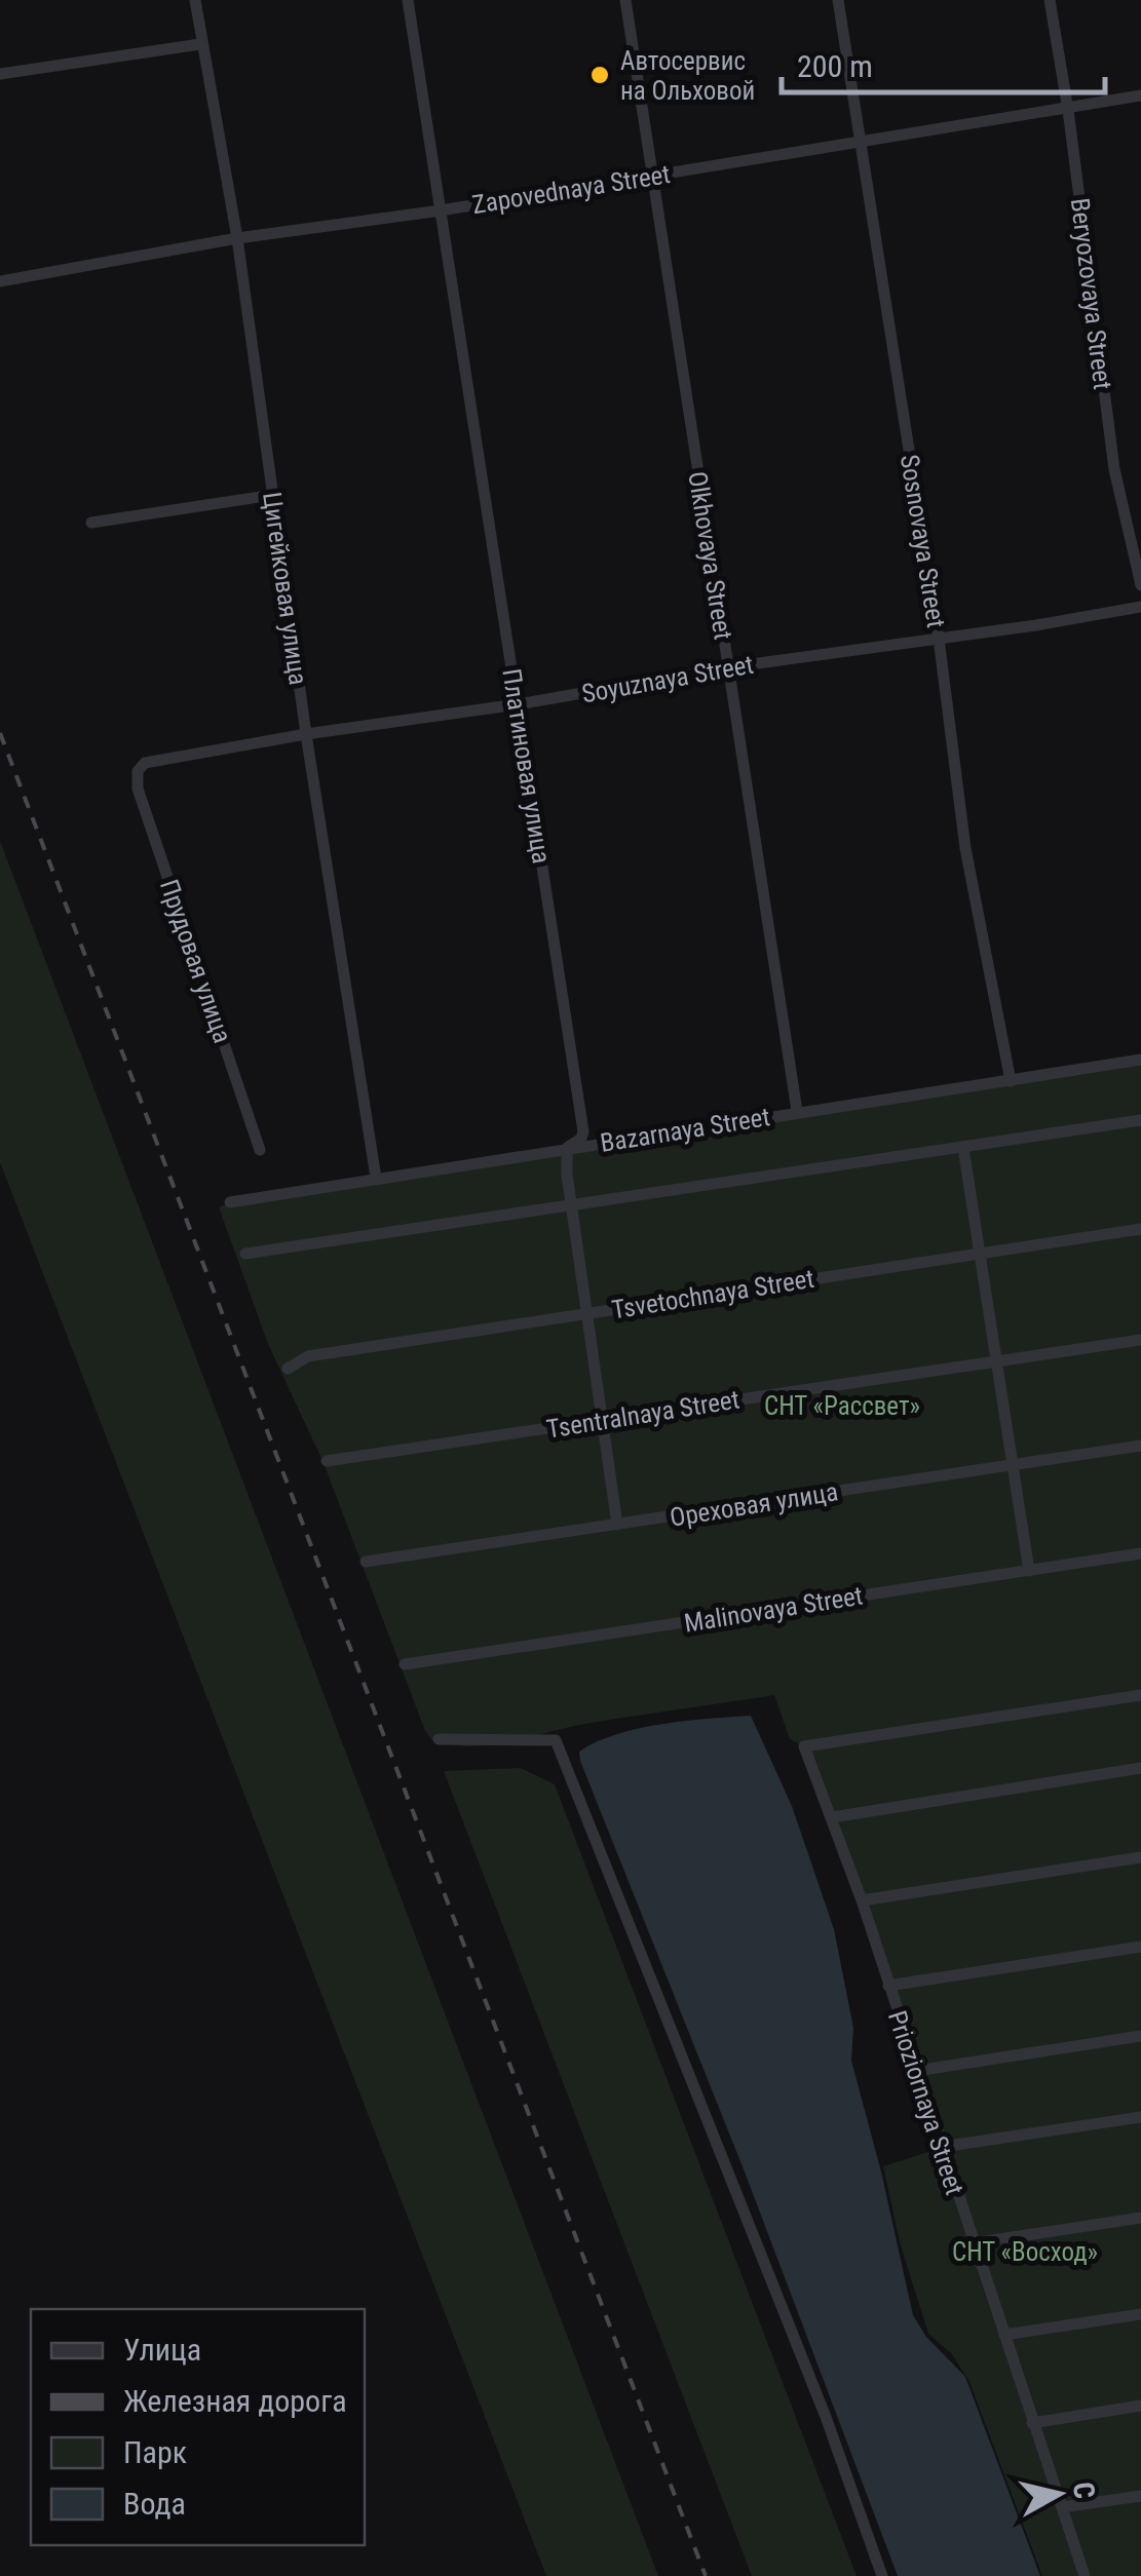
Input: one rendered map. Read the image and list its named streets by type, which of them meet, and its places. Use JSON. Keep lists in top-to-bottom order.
{
  "streets": {
    "street": [
      "Zapovednaya Street",
      "Beryozovaya Street",
      "Sosnovaya Street",
      "Olkhovaya Street",
      "Цигейковая улица",
      "Soyuznaya Street",
      "Платиновая улица",
      "Прудовая улица",
      "Bazarnaya Street",
      "Tsvetochnaya Street",
      "Tsentralnaya Street",
      "Ореховая улица",
      "Malinovaya Street",
      "Prioziornaya Street"
    ]
  },
  "crossings": [
    ["Zapovednaya Street", "Beryozovaya Street"],
    ["Zapovednaya Street", "Sosnovaya Street"],
    ["Zapovednaya Street", "Olkhovaya Street"],
    ["Zapovednaya Street", "Цигейковая улица"],
    ["Zapovednaya Street", "Платиновая улица"],
    ["Sosnovaya Street", "Soyuznaya Street"],
    ["Sosnovaya Street", "Bazarnaya Street"],
    ["Olkhovaya Street", "Soyuznaya Street"],
    ["Olkhovaya Street", "Bazarnaya Street"],
    ["Цигейковая улица", "Soyuznaya Street"],
    ["Цигейковая улица", "Bazarnaya Street"],
    ["Soyuznaya Street", "Платиновая улица"],
    ["Soyuznaya Street", "Прудовая улица"],
    ["Платиновая улица", "Bazarnaya Street"],
    ["Платиновая улица", "Tsvetochnaya Street"],
    ["Платиновая улица", "Tsentralnaya Street"],
    ["Платиновая улица", "Ореховая улица"]
  ],
  "parks": ["СНТ «Рассвет»", "СНТ «Восход»"],
  "places": ["Автосервис на Ольховой"],
  "legend": [
    "Улица",
    "Железная дорога",
    "Парк",
    "Вода"
  ],
  "scale_bar": "200 m",
  "north": "right"
}
